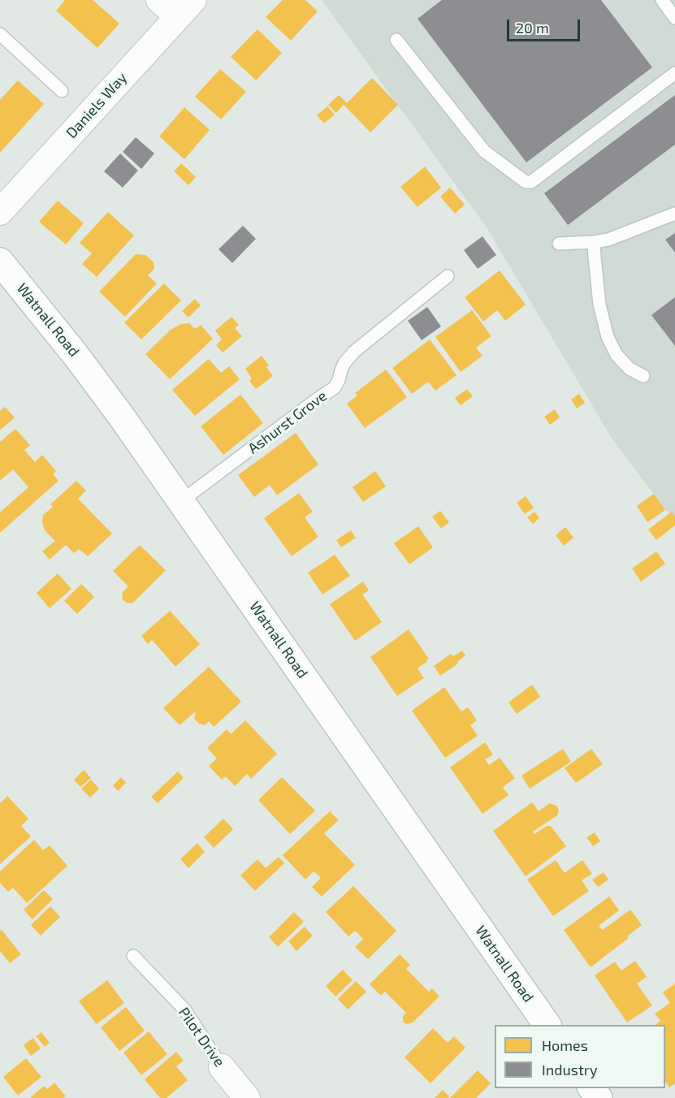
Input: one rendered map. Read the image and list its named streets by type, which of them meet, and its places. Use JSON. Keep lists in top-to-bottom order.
{
  "streets": {
    "main road": ["Watnall Road"],
    "street": ["Daniels Way", "Pilot Drive"],
    "lane": ["Ashurst Grove"]
  },
  "crossings": [
    ["Watnall Road", "Ashurst Grove"]
  ],
  "legend": ["Homes", "Industry"],
  "scale_bar": "20 m"
}
